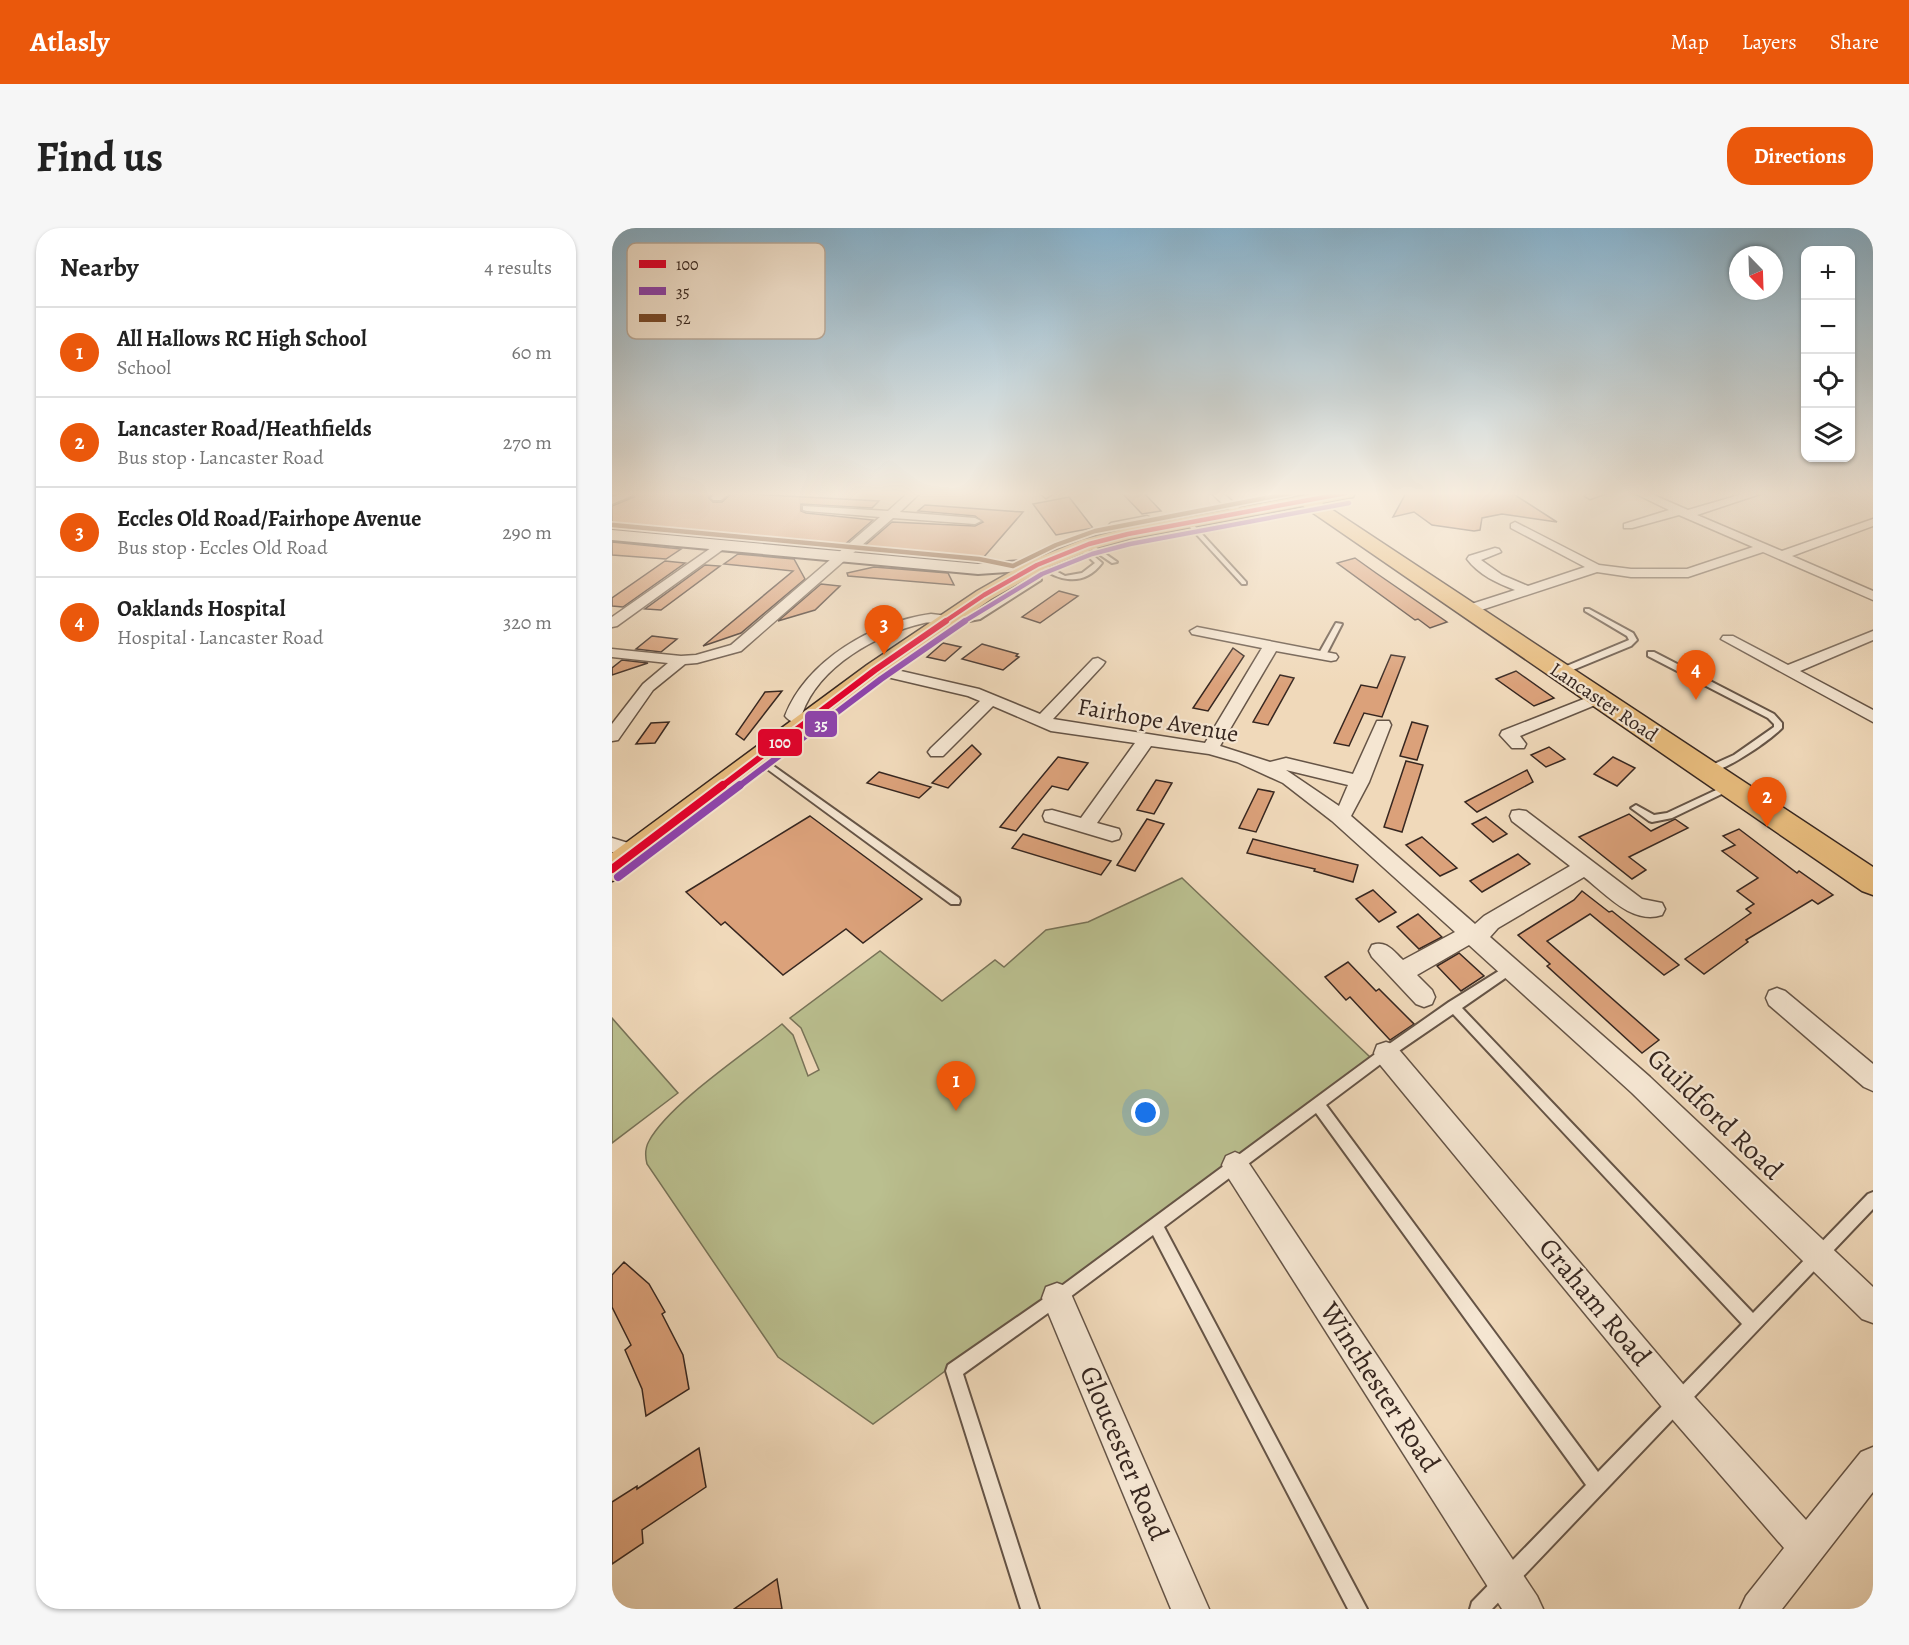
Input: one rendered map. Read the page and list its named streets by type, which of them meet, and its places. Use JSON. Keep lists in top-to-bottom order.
{
  "streets": {
    "main road": ["Lancaster Road"],
    "street": [
      "Fairhope Avenue",
      "Guildford Road",
      "Graham Road",
      "Winchester Road",
      "Gloucester Road"
    ]
  },
  "crossings": [
    ["Fairhope Avenue", "Guildford Road"]
  ],
  "lines": ["transit line 100", "transit line 35", "transit line 52"],
  "legend": ["100", "35", "52"],
  "north": "bottom right",
  "page": {
    "header": "Atlasly",
    "nav": ["Map", "Layers", "Share"],
    "buttons": "Directions",
    "title": "Find us",
    "heading": ["Nearby", "4 results"],
    "map_buttons": ["+", "−"],
    "list": [
      {
        "mark": "1",
        "name": "All Hallows RC High School",
        "note": "School",
        "value": "60 m"
      },
      {
        "mark": "2",
        "name": "Lancaster Road/Heathfields",
        "note": "Bus stop · Lancaster Road",
        "value": "270 m"
      },
      {
        "mark": "3",
        "name": "Eccles Old Road/Fairhope Avenue",
        "note": "Bus stop · Eccles Old Road",
        "value": "290 m"
      },
      {
        "mark": "4",
        "name": "Oaklands Hospital",
        "note": "Hospital · Lancaster Road",
        "value": "320 m"
      }
    ],
    "pins": [
      "3",
      "4",
      "2",
      "1"
    ]
  }
}
